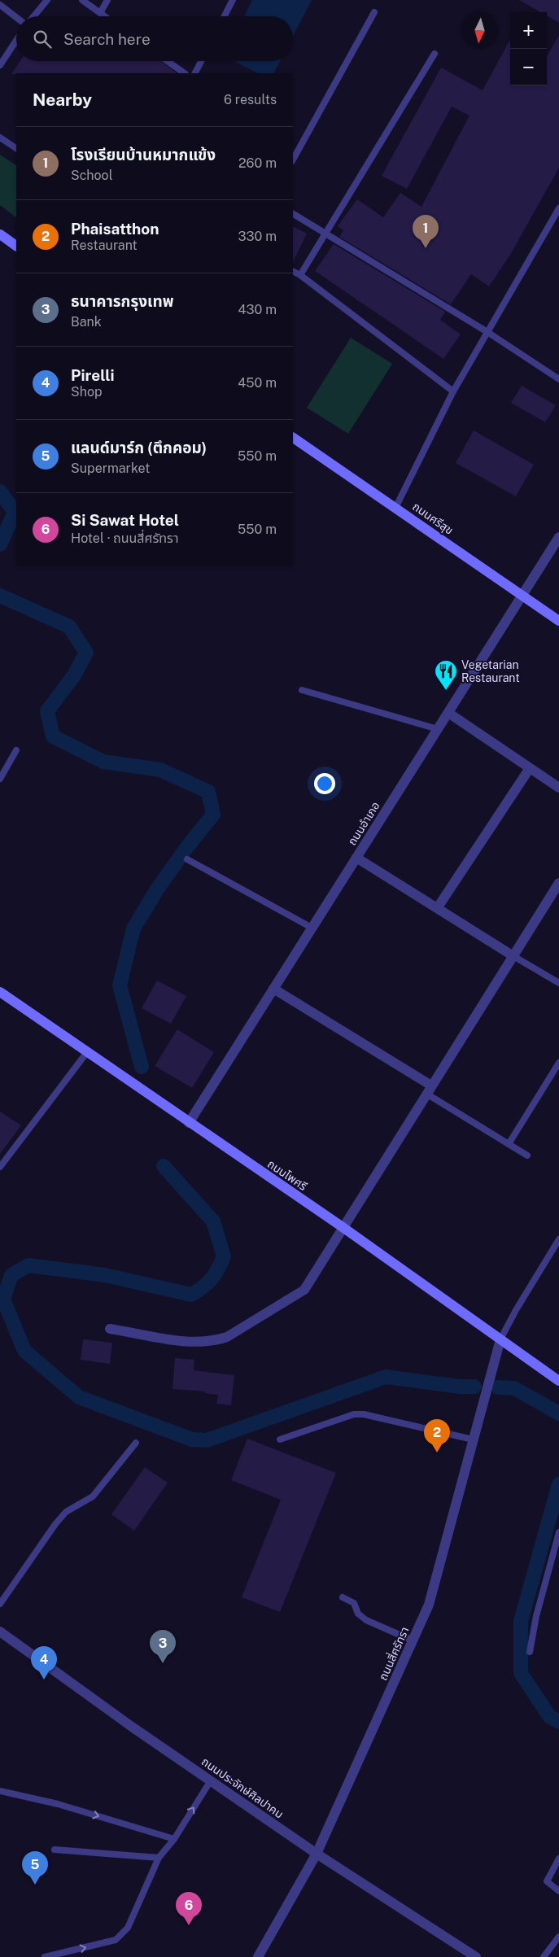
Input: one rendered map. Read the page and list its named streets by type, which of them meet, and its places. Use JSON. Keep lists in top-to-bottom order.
{
  "streets": {
    "main road": ["ถนนศรีสุข", "ถนนโพศรี"],
    "street": ["ถนนอำเภอ", "ถนนสี่ศรัทรา", "ถนนประจักษ์ศิลปาคม"]
  },
  "crossings": [
    ["ถนนศรีสุข", "ถนนอำเภอ"],
    ["ถนนอำเภอ", "ถนนโพศรี"],
    ["ถนนโพศรี", "ถนนสี่ศรัทรา"],
    ["ถนนสี่ศรัทรา", "ถนนประจักษ์ศิลปาคม"]
  ],
  "places": {
    "restaurant": ["Vegetarian Restaurant"]
  },
  "north": "bottom",
  "page": {
    "map_buttons": ["+", "−"],
    "search": "Search here",
    "heading": ["Nearby", "6 results"],
    "list": [
      {
        "mark": "1",
        "name": "โรงเรียนบ้านหมากแข้ง",
        "note": "School",
        "value": "260 m"
      },
      {
        "mark": "2",
        "name": "Phaisatthon",
        "note": "Restaurant",
        "value": "330 m"
      },
      {
        "mark": "3",
        "name": "ธนาคารกรุงเทพ",
        "note": "Bank",
        "value": "430 m"
      },
      {
        "mark": "4",
        "name": "Pirelli",
        "note": "Shop",
        "value": "450 m"
      },
      {
        "mark": "5",
        "name": "แลนด์มาร์ก (ตึกคอม)",
        "note": "Supermarket",
        "value": "550 m"
      },
      {
        "mark": "6",
        "name": "Si Sawat Hotel",
        "note": "Hotel · ถนนสี่ศรัทรา",
        "value": "550 m"
      }
    ],
    "pins": [
      "1",
      "2",
      "3",
      "4",
      "5",
      "6"
    ]
  }
}
